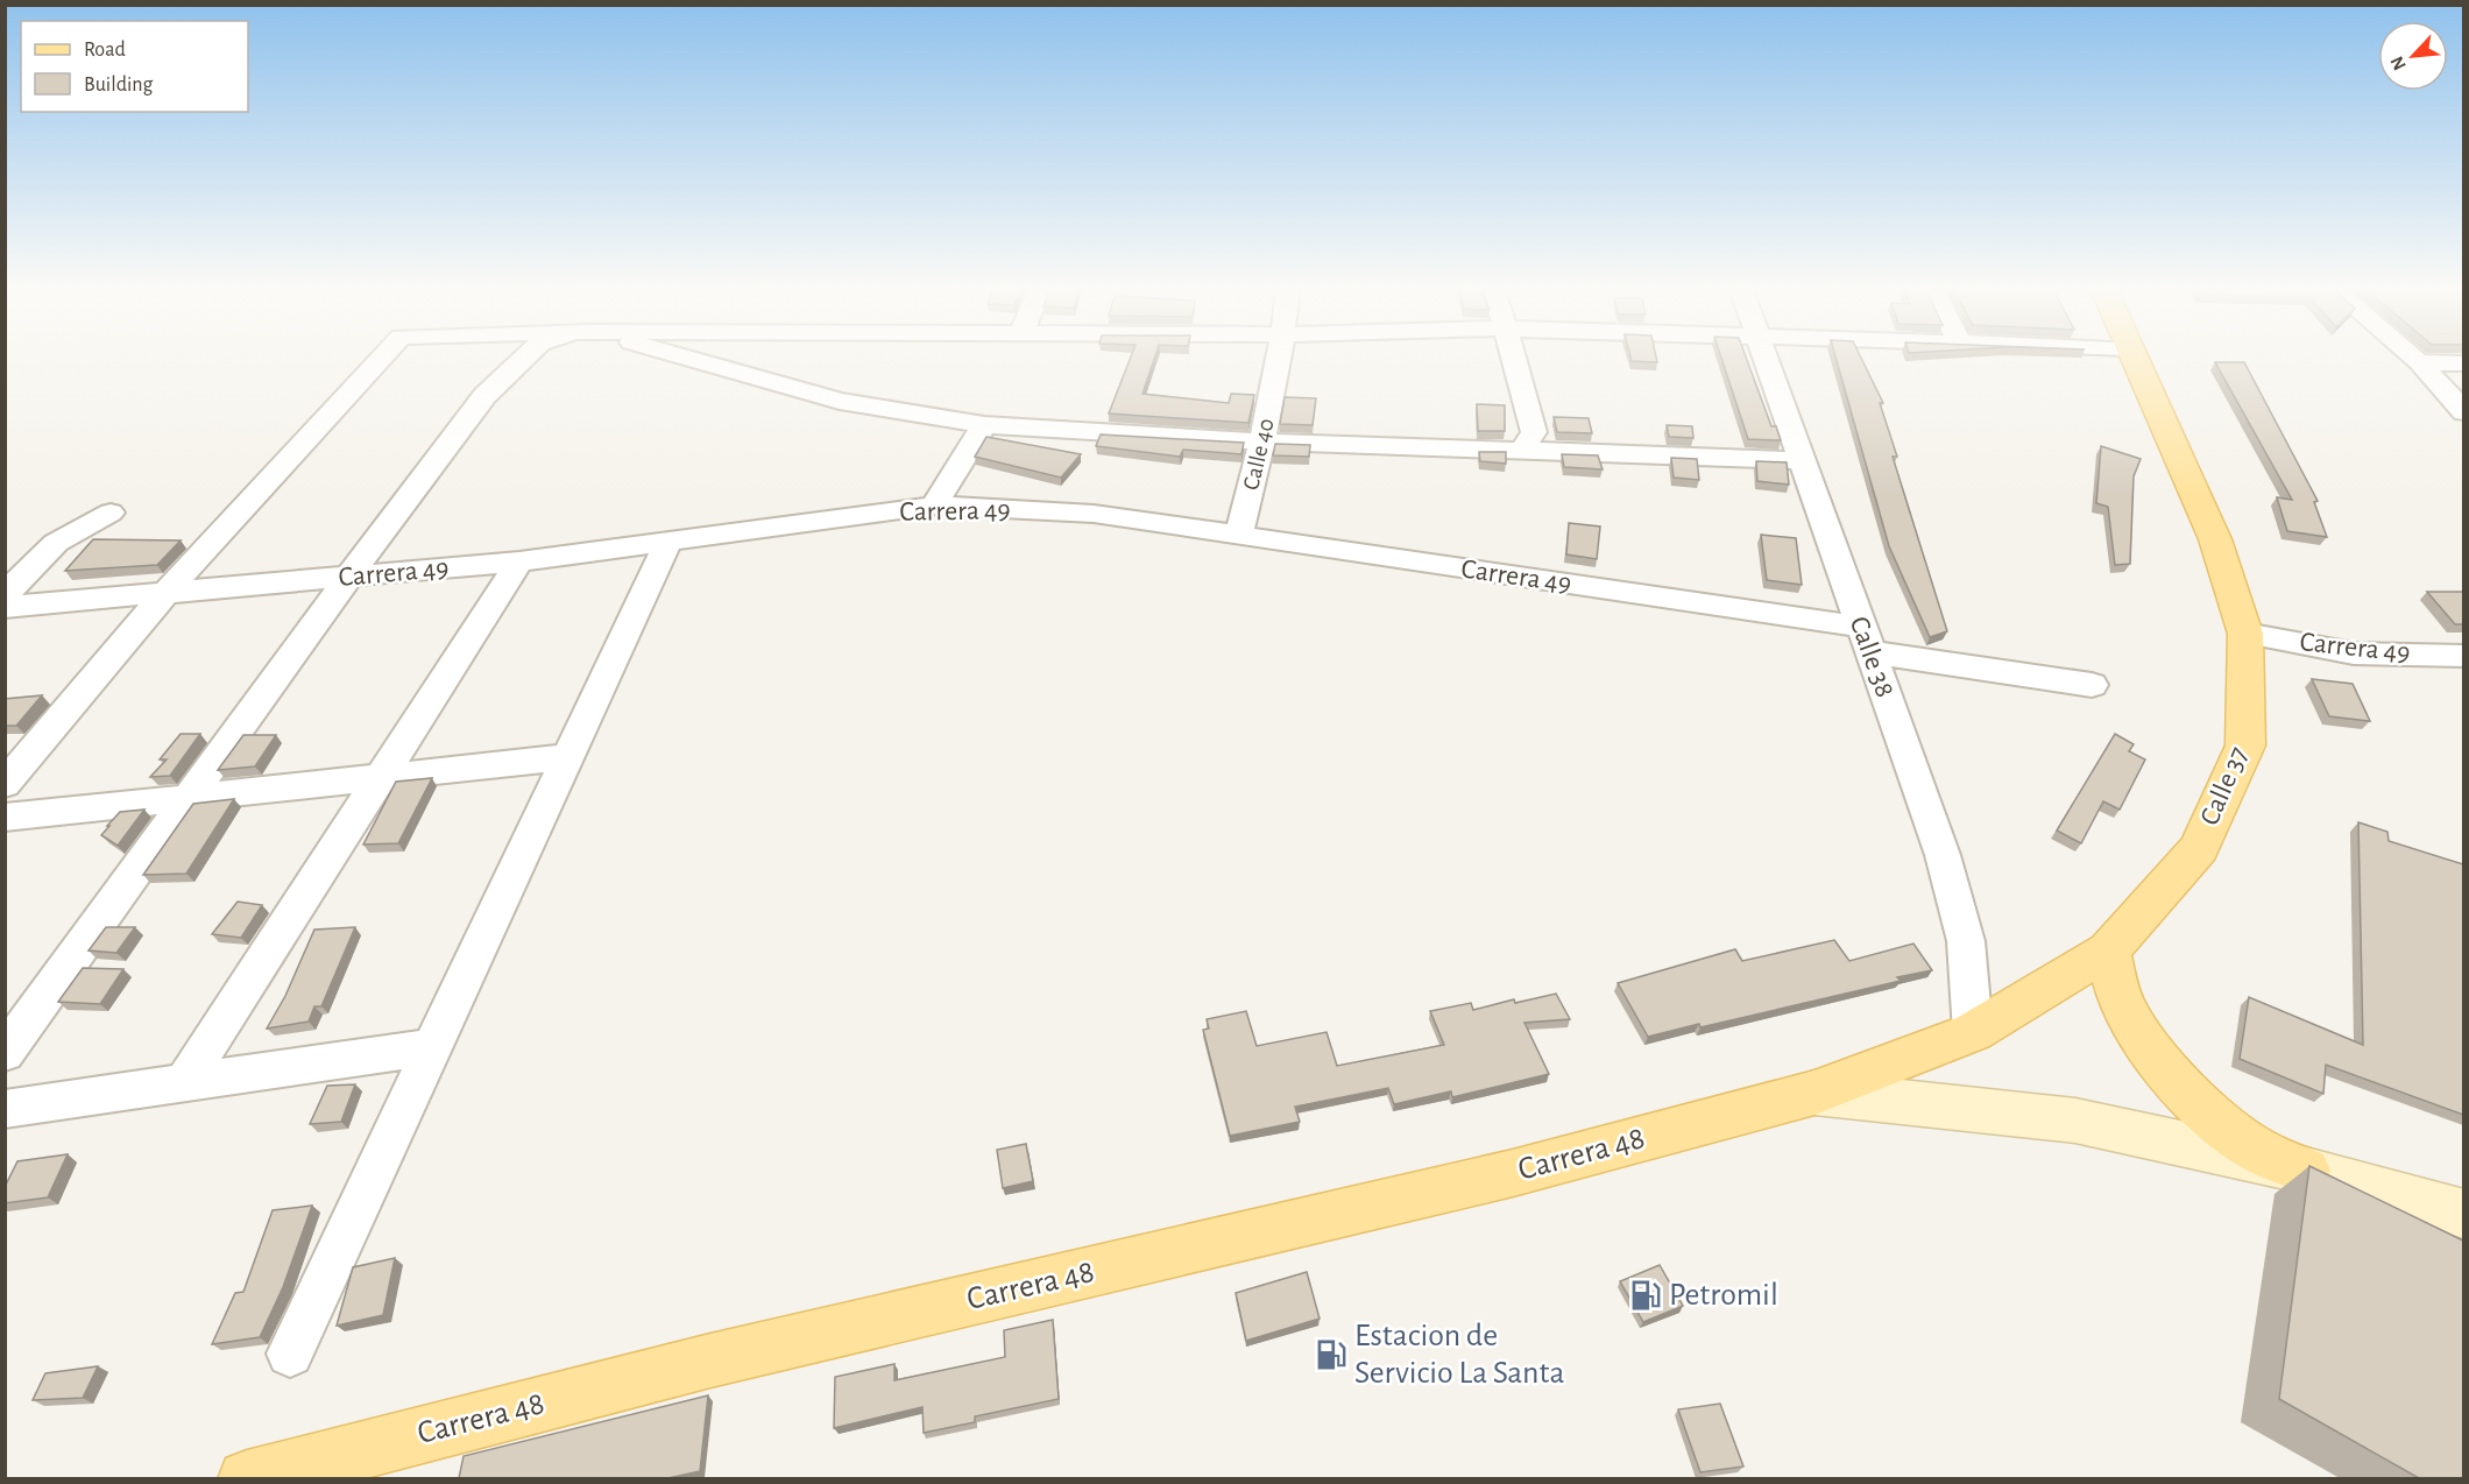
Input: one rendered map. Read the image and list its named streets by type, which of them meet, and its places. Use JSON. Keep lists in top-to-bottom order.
{
  "streets": {
    "main road": ["Calle 37", "Carrera 48"],
    "street": ["Calle 40", "Carrera 49", "Calle 38"]
  },
  "crossings": [
    ["Calle 40", "Carrera 49"],
    ["Carrera 49", "Calle 38"],
    ["Carrera 49", "Calle 37"],
    ["Calle 38", "Calle 37"],
    ["Calle 37", "Carrera 48"]
  ],
  "places": {
    "fuel station": ["Petromil", "Estacion de Servicio La Santa"]
  },
  "legend": ["Road", "Building"],
  "north": "bottom left"
}
